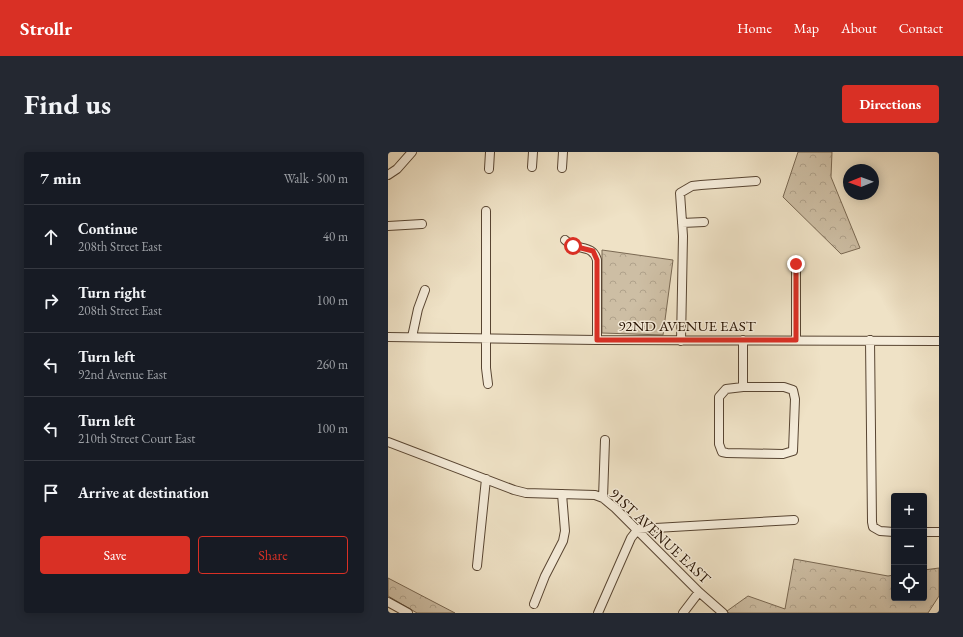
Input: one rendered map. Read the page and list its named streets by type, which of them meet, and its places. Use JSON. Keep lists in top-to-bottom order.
{
  "streets": {
    "street": ["92ND AVENUE EAST", "91ST AVENUE EAST"]
  },
  "north": "left",
  "page": {
    "header": "Strollr",
    "nav": [
      "Home",
      "Map",
      "About",
      "Contact"
    ],
    "buttons": [
      "Directions",
      ["Save", "Share"]
    ],
    "title": "Find us",
    "heading": ["7 min", "Walk · 500 m"],
    "list": [
      ["Continue", "208th Street East", "40 m"],
      ["Turn right", "208th Street East", "100 m"],
      ["Turn left", "92nd Avenue East", "260 m"],
      ["Turn left", "210th Street Court East", "100 m"],
      "Arrive at destination"
    ],
    "map_buttons": ["+", "−"]
  }
}
